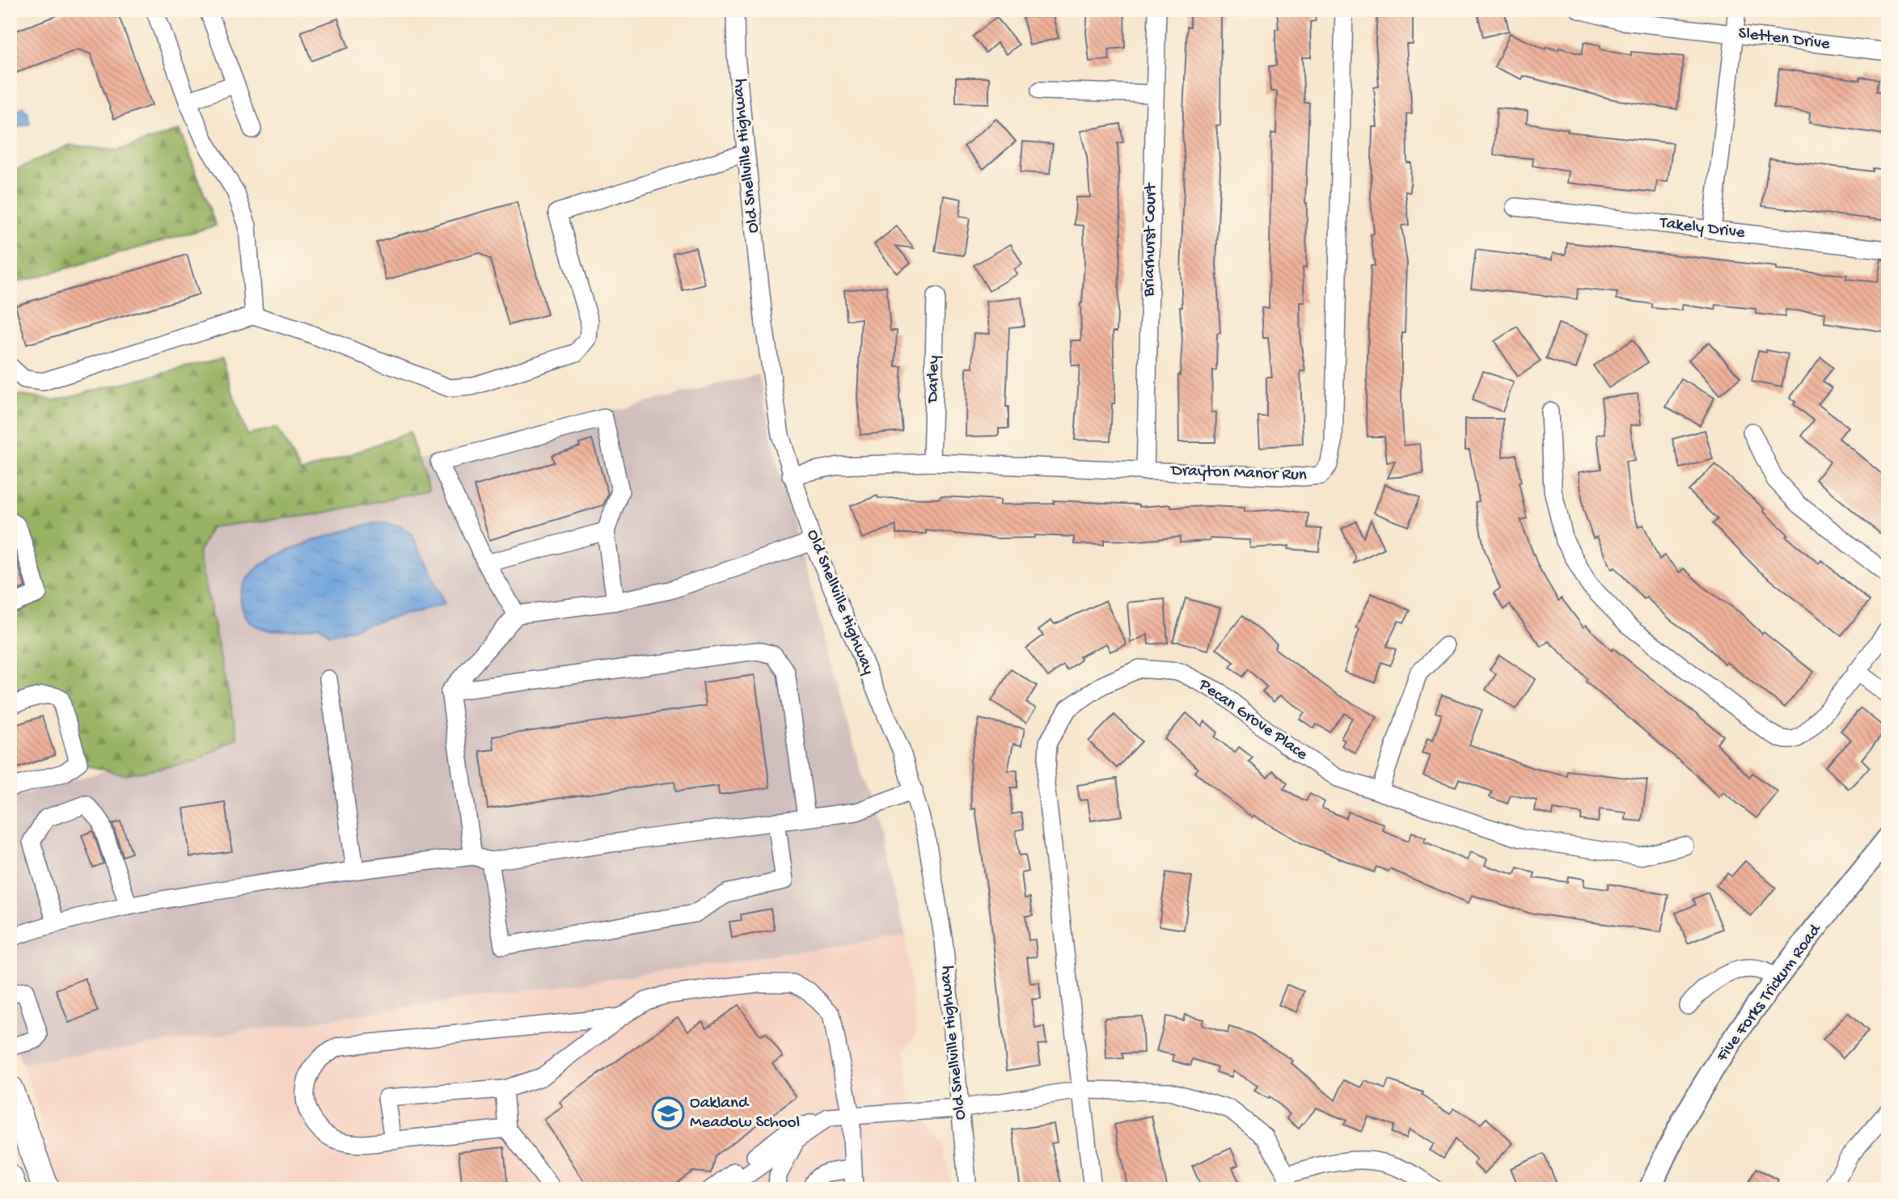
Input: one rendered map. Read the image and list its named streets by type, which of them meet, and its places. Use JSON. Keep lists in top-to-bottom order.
{
  "streets": {
    "main road": ["Five Forks Trickum Road"],
    "street": [
      "Sletten Drive",
      "Old Snellville Highway",
      "Takely Drive",
      "Briarhurst Court",
      "Darley",
      "Drayton Manor Run",
      "Pecan Grove Place"
    ]
  },
  "crossings": [
    ["Old Snellville Highway", "Drayton Manor Run"],
    ["Briarhurst Court", "Drayton Manor Run"],
    ["Darley", "Drayton Manor Run"]
  ],
  "places": {
    "school or university": ["Oakland Meadow School"]
  }
}
